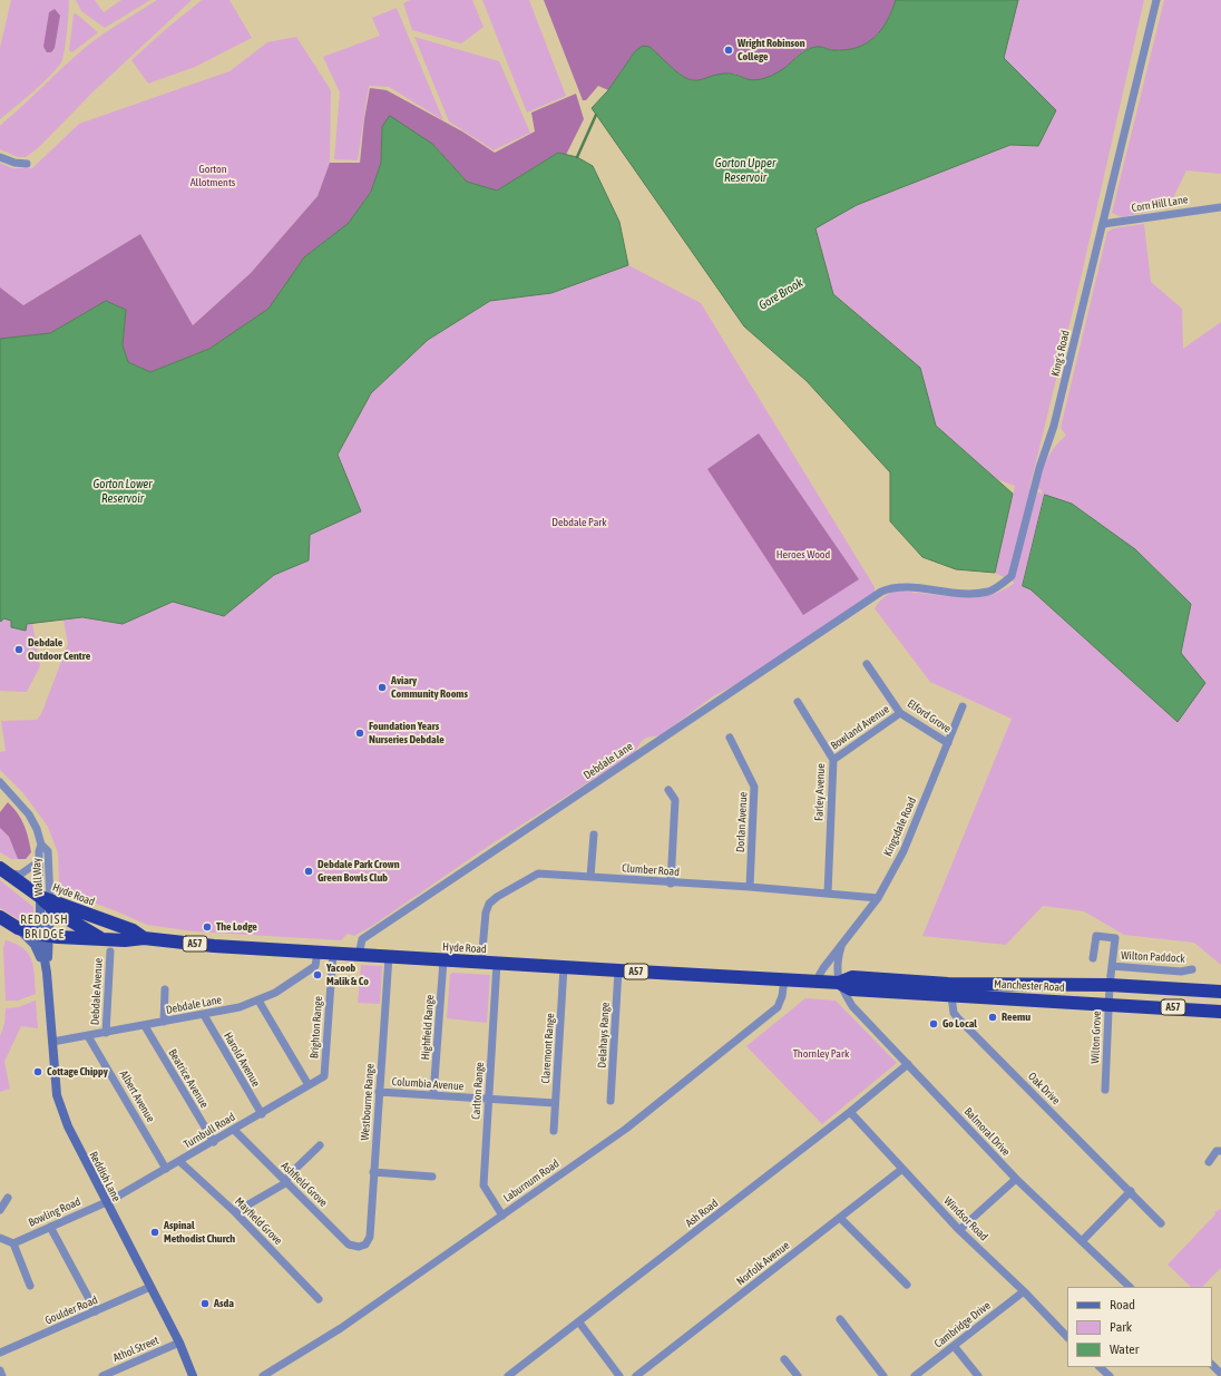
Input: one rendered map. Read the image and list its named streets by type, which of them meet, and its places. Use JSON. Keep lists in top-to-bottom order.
{
  "streets": {
    "highway": ["Hyde Road", "A57", "Manchester Road"],
    "main road": ["Wall Way", "Reddish Lane"],
    "street": [
      "Corn Hill Lane",
      "King's Road",
      "Elford Grove",
      "Bowland Avenue",
      "Debdale Lane",
      "Farley Avenue",
      "Dorlan Avenue",
      "Kingsdale Road",
      "Clumber Road",
      "Wilton Paddock",
      "Debdale Avenue",
      "Brighton Range",
      "Highfield Range",
      "Delahays Range",
      "Wilton Grove",
      "Claremont Range",
      "Harold Avenue",
      "Beatrice Avenue",
      "Columbia Avenue",
      "Oak Drive",
      "Carlton Range",
      "Albert Avenue",
      "Westbourne Range",
      "Turnbull Road",
      "Balmoral Drive",
      "Laburnum Road",
      "Ashfield Grove",
      "Bowling Road",
      "Ash Road",
      "Windsor Road",
      "Mayfield Grove",
      "Norfolk Avenue",
      "Goulder Road",
      "Cambridge Drive",
      "Athol Street"
    ]
  },
  "crossings": [
    ["Corn Hill Lane", "King's Road"],
    ["King's Road", "Debdale Lane"],
    ["Elford Grove", "Bowland Avenue"],
    ["Elford Grove", "Kingsdale Road"],
    ["Bowland Avenue", "Farley Avenue"],
    ["Debdale Lane", "Hyde Road"],
    ["Debdale Lane", "Debdale Avenue"],
    ["Debdale Lane", "Harold Avenue"],
    ["Debdale Lane", "Beatrice Avenue"],
    ["Debdale Lane", "Albert Avenue"],
    ["Debdale Lane", "Reddish Lane"],
    ["Farley Avenue", "Clumber Road"],
    ["Dorlan Avenue", "Clumber Road"],
    ["Kingsdale Road", "Clumber Road"],
    ["Kingsdale Road", "Manchester Road"],
    ["Kingsdale Road", "Balmoral Drive"],
    ["Clumber Road", "Hyde Road"],
    ["Wall Way", "Hyde Road"],
    ["Wall Way", "A57"],
    ["Wall Way", "Reddish Lane"],
    ["Hyde Road", "A57"],
    ["Hyde Road", "Manchester Road"],
    ["Hyde Road", "Brighton Range"],
    ["Hyde Road", "Highfield Range"],
    ["Hyde Road", "Delahays Range"],
    ["Hyde Road", "Claremont Range"],
    ["Hyde Road", "Carlton Range"],
    ["Hyde Road", "Westbourne Range"],
    ["Hyde Road", "Reddish Lane"],
    ["Hyde Road", "Laburnum Road"],
    ["Wilton Paddock", "Wilton Grove"],
    ["Manchester Road", "Wilton Grove"],
    ["Manchester Road", "Oak Drive"],
    ["Manchester Road", "Balmoral Drive"],
    ["Manchester Road", "Laburnum Road"],
    ["Brighton Range", "Turnbull Road"],
    ["Highfield Range", "Columbia Avenue"],
    ["Claremont Range", "Columbia Avenue"],
    ["Harold Avenue", "Turnbull Road"],
    ["Beatrice Avenue", "Turnbull Road"],
    ["Columbia Avenue", "Carlton Range"],
    ["Columbia Avenue", "Westbourne Range"],
    ["Carlton Range", "Laburnum Road"],
    ["Albert Avenue", "Turnbull Road"],
    ["Westbourne Range", "Ashfield Grove"],
    ["Turnbull Road", "Reddish Lane"],
    ["Turnbull Road", "Ashfield Grove"],
    ["Turnbull Road", "Bowling Road"],
    ["Turnbull Road", "Mayfield Grove"],
    ["Balmoral Drive", "Ash Road"],
    ["Reddish Lane", "Bowling Road"],
    ["Reddish Lane", "Goulder Road"],
    ["Reddish Lane", "Athol Street"],
    ["Ash Road", "Windsor Road"],
    ["Windsor Road", "Norfolk Avenue"],
    ["Windsor Road", "Cambridge Drive"]
  ],
  "districts": ["REDDISH BRIDGE"],
  "water": ["Gorton Upper Reservoir", "Gore Brook", "Gorton Lower Reservoir"],
  "parks": [
    "Gorton Allotments",
    "Debdale Park",
    "Heroes Wood",
    "Thornley Park"
  ],
  "places": [
    "Wright Robinson College",
    "Debdale Outdoor Centre",
    "Aviary Community Rooms",
    "Foundation Years Nurseries Debdale",
    "Debdale Park Crown Green Bowls Club",
    "The Lodge",
    "Yacoob Malik & Co",
    "Reemu",
    "Go Local",
    "Cottage Chippy",
    "Aspinal Methodist Church",
    "Asda"
  ],
  "legend": ["Road", "Park", "Water"]
}
